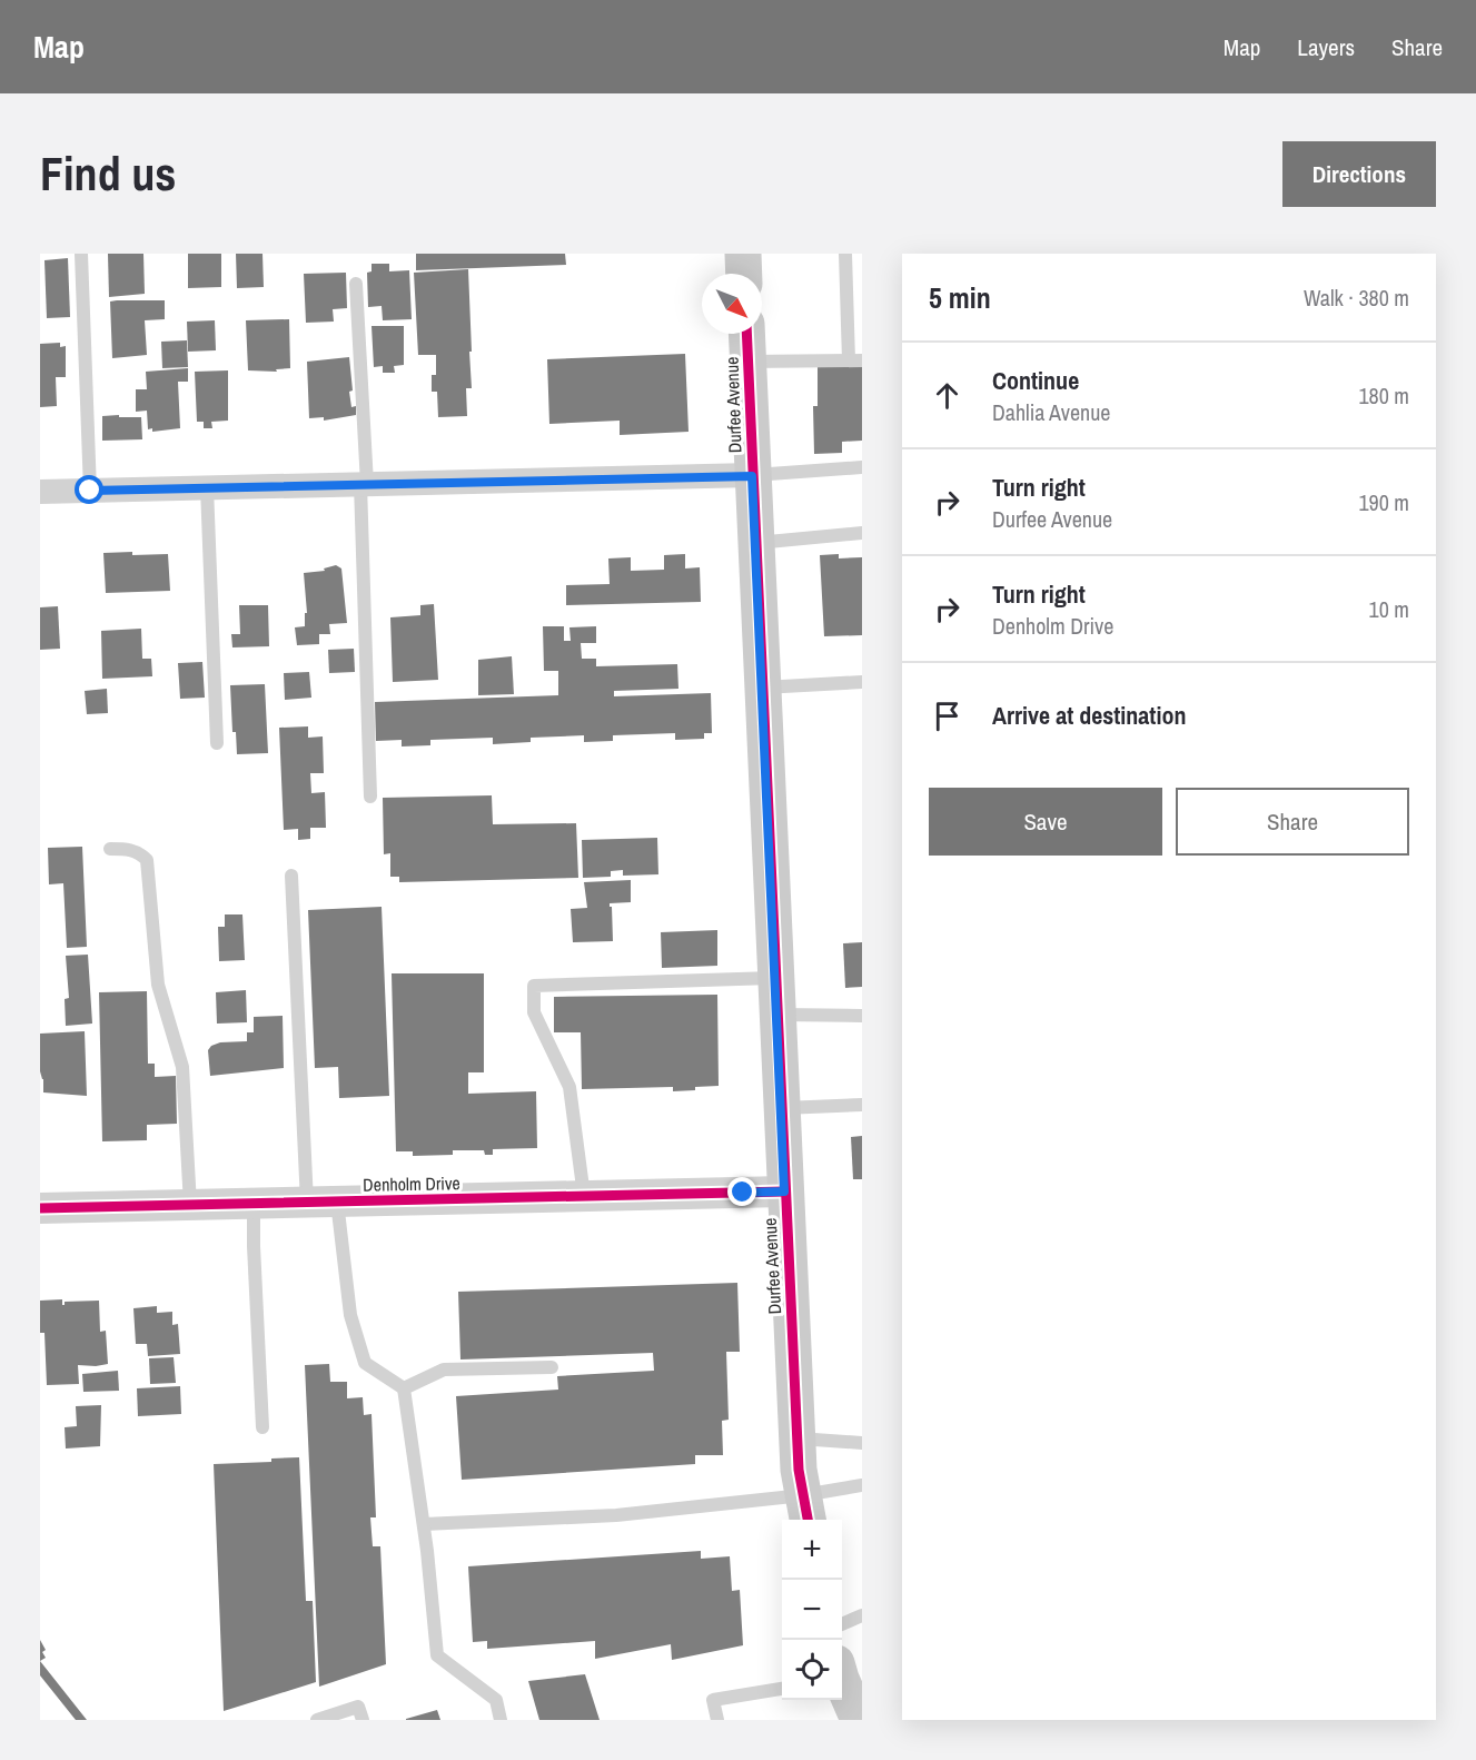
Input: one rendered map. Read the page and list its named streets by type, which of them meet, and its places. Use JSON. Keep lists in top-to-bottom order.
{
  "streets": {
    "main road": ["Durfee Avenue"],
    "street": ["Denholm Drive"]
  },
  "crossings": [
    ["Durfee Avenue", "Denholm Drive"]
  ],
  "north": "bottom right",
  "page": {
    "header": "Map",
    "nav": ["Map", "Layers", "Share"],
    "buttons": [
      "Directions",
      ["Save", "Share"]
    ],
    "title": "Find us",
    "heading": ["5 min", "Walk · 380 m"],
    "list": [
      ["Continue", "Dahlia Avenue", "180 m"],
      ["Turn right", "Durfee Avenue", "190 m"],
      ["Turn right", "Denholm Drive", "10 m"],
      "Arrive at destination"
    ],
    "map_buttons": ["+", "−"]
  }
}
